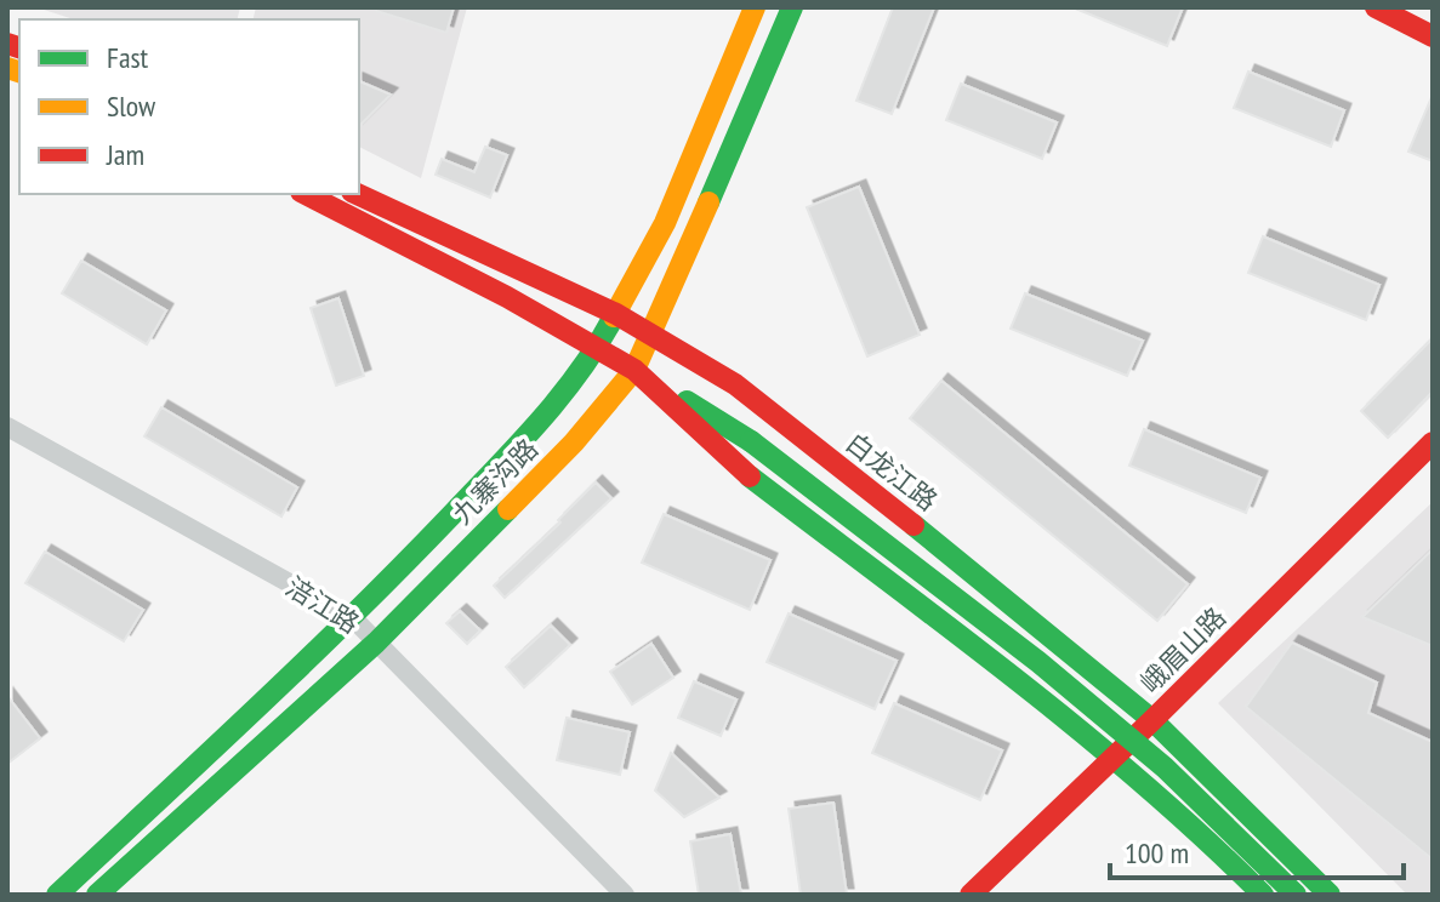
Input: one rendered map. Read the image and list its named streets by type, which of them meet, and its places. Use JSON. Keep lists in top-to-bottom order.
{
  "streets": {
    "street": [
      "白龙江路",
      "九寨沟路",
      "涪江路",
      "峨眉山路"
    ]
  },
  "crossings": [
    ["白龙江路", "九寨沟路"],
    ["白龙江路", "峨眉山路"],
    ["九寨沟路", "涪江路"]
  ],
  "legend": ["Fast", "Slow", "Jam"],
  "scale_bar": "100 m"
}
